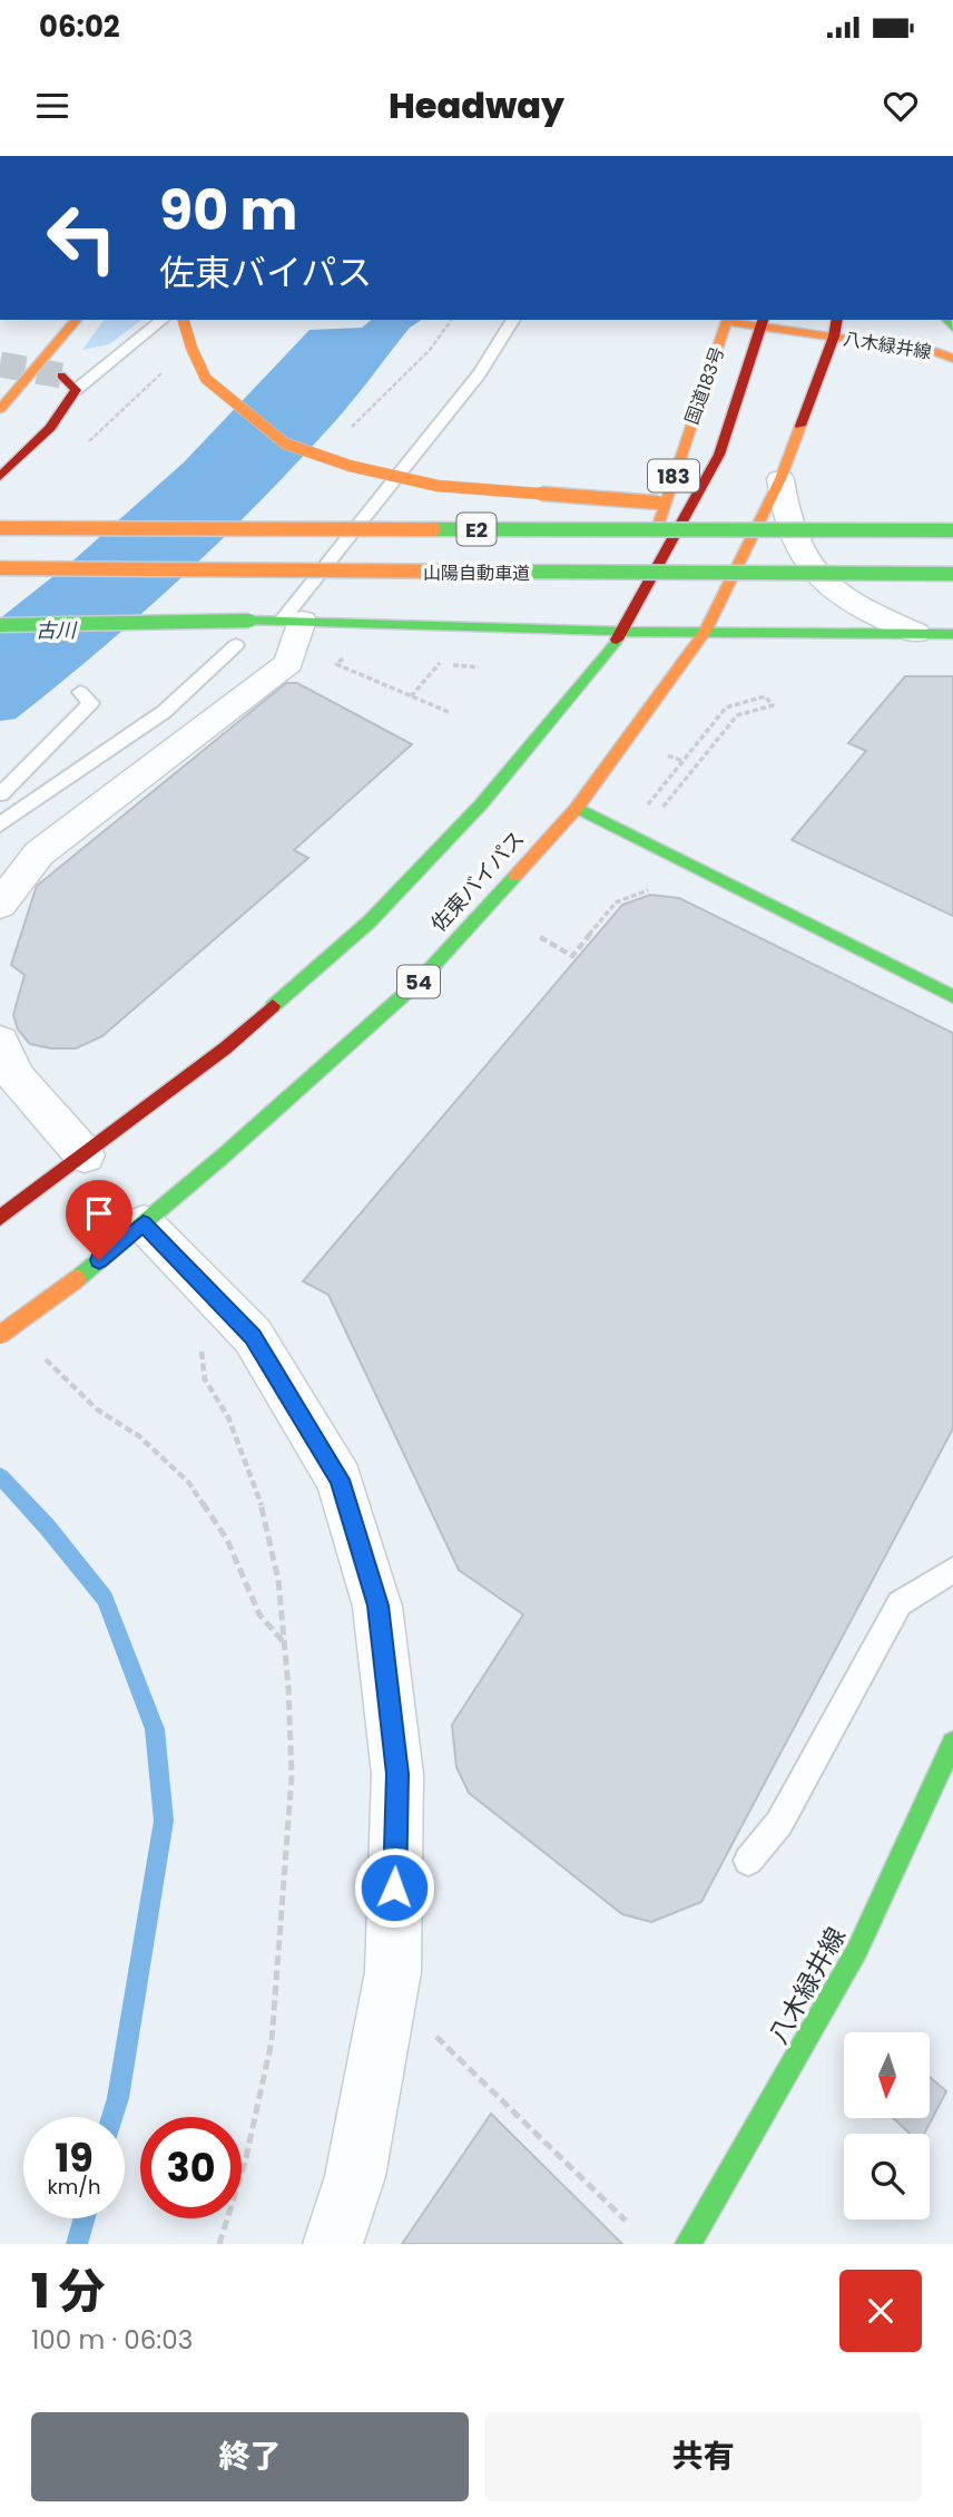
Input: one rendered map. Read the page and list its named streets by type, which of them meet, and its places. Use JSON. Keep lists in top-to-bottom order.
{
  "streets": {
    "main road": [
      "八木緑井線",
      "国道183号",
      "183",
      "E2",
      "山陽自動車道",
      "佐東バイパス",
      "54"
    ]
  },
  "crossings": [
    ["八木緑井線", "国道183号"],
    ["八木緑井線", "佐東バイパス"]
  ],
  "water": ["古川"],
  "north": "bottom",
  "page": {
    "status": "06:02",
    "header": "Headway",
    "turn": ["90 m", "佐東バイパス"],
    "speed": "19 km/h",
    "limit": "30",
    "heading": ["1 分", "100 m · 06:03"],
    "buttons": ["終了", "共有"]
  }
}
